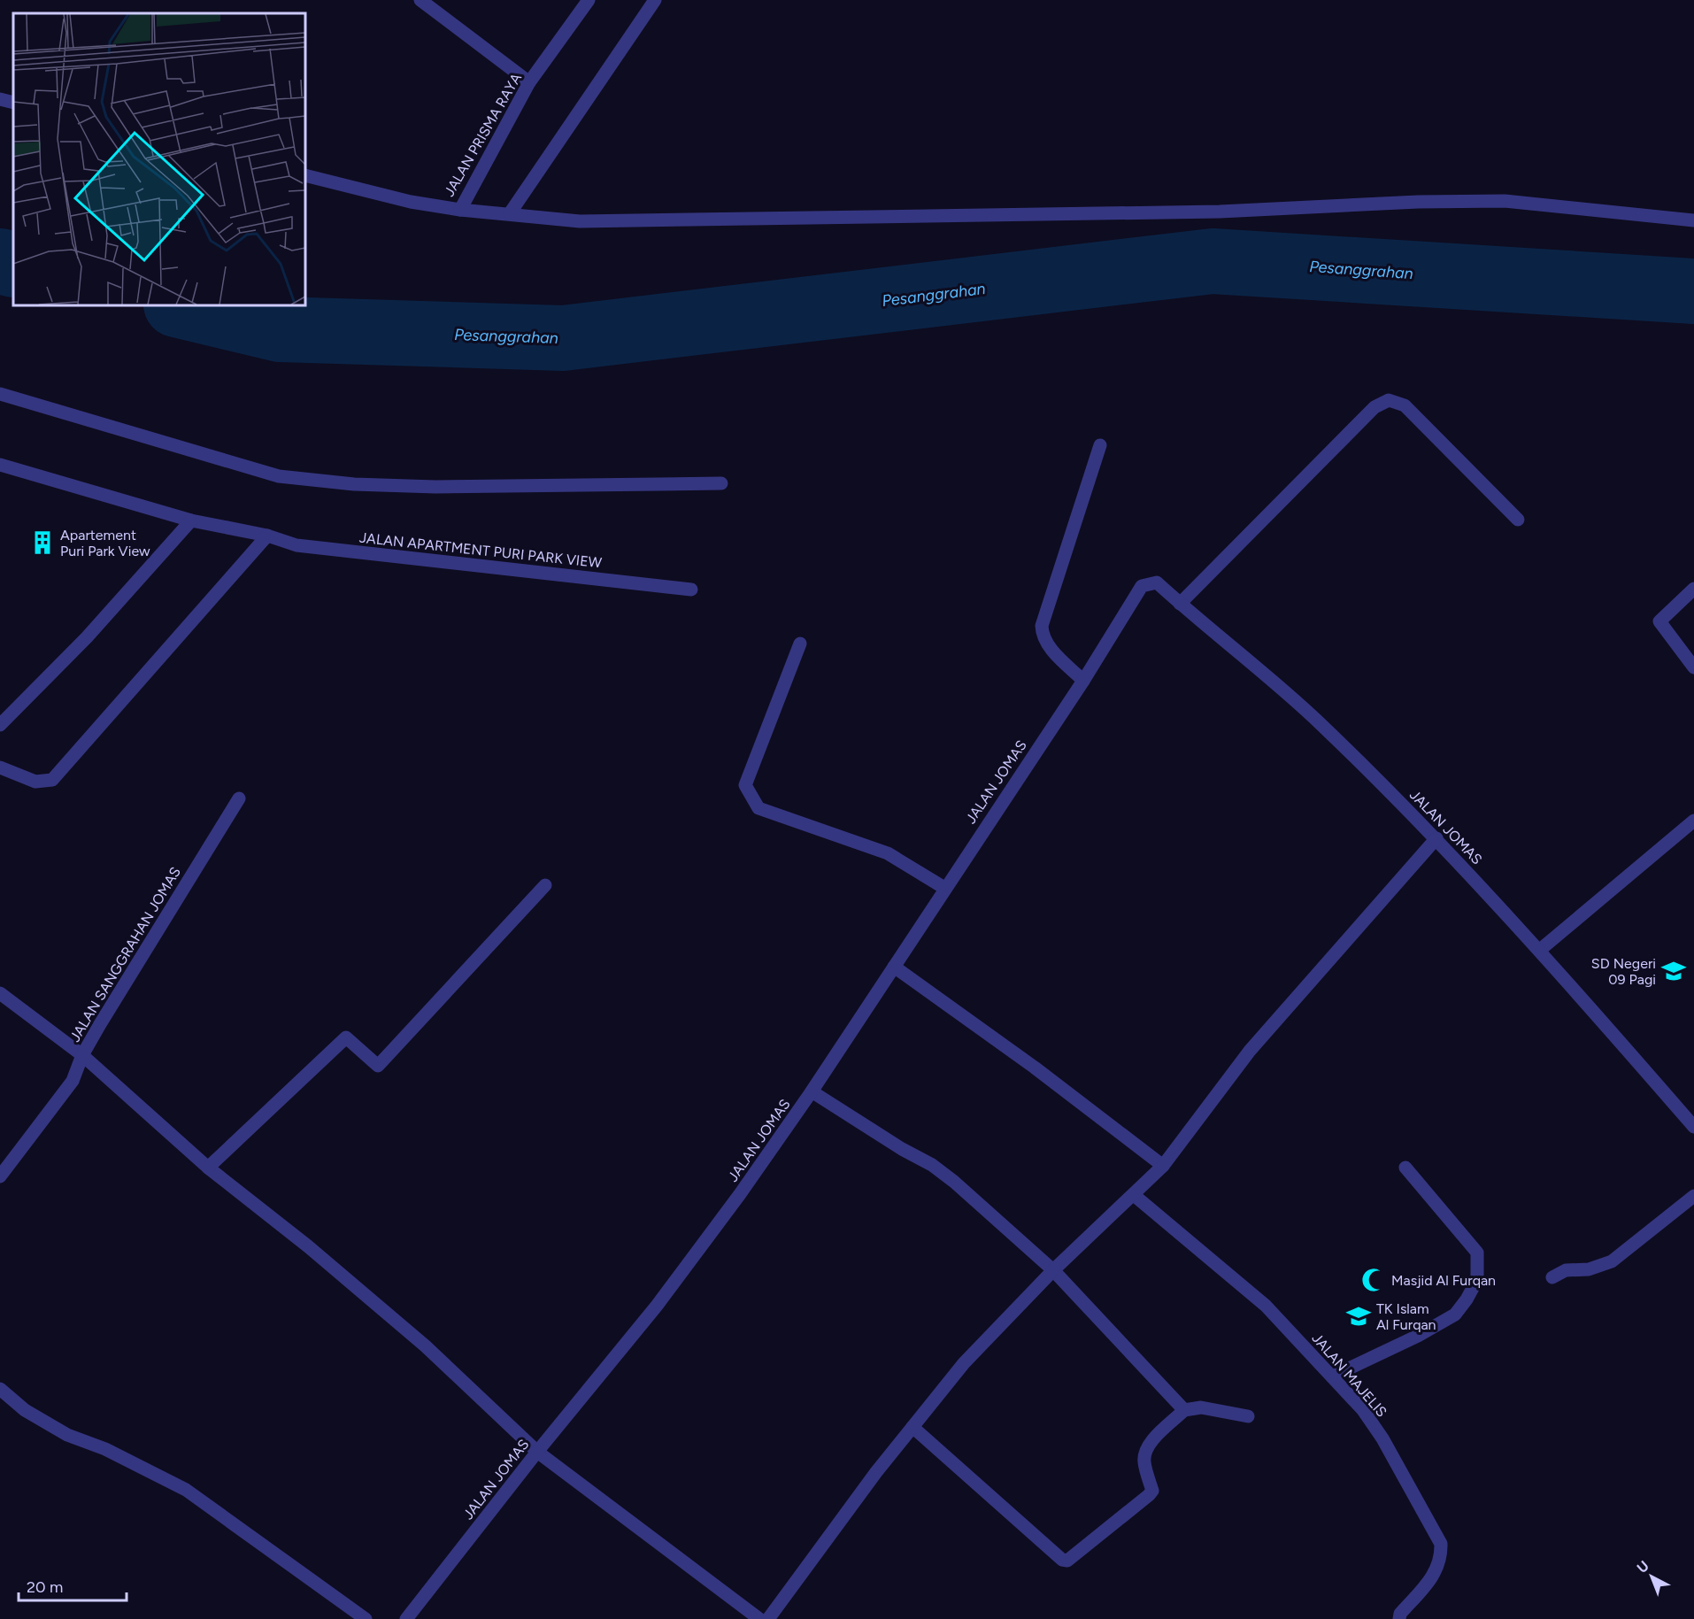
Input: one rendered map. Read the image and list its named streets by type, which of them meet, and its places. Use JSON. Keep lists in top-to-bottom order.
{
  "streets": {
    "street": [
      "JALAN PRISMA RAYA",
      "JALAN APARTMENT PURI PARK VIEW",
      "JALAN JOMAS",
      "JALAN SANGGRAHAN JOMAS",
      "JALAN MAJELIS"
    ]
  },
  "water": ["Pesanggrahan"],
  "places": {
    "building": ["Apartement Puri Park View"],
    "school or university": ["SD Negeri 09 Pagi", "TK Islam Al Furqan"],
    "mosque": ["Masjid Al Furqan"]
  },
  "scale_bar": "20 m",
  "north": "top left"
}
